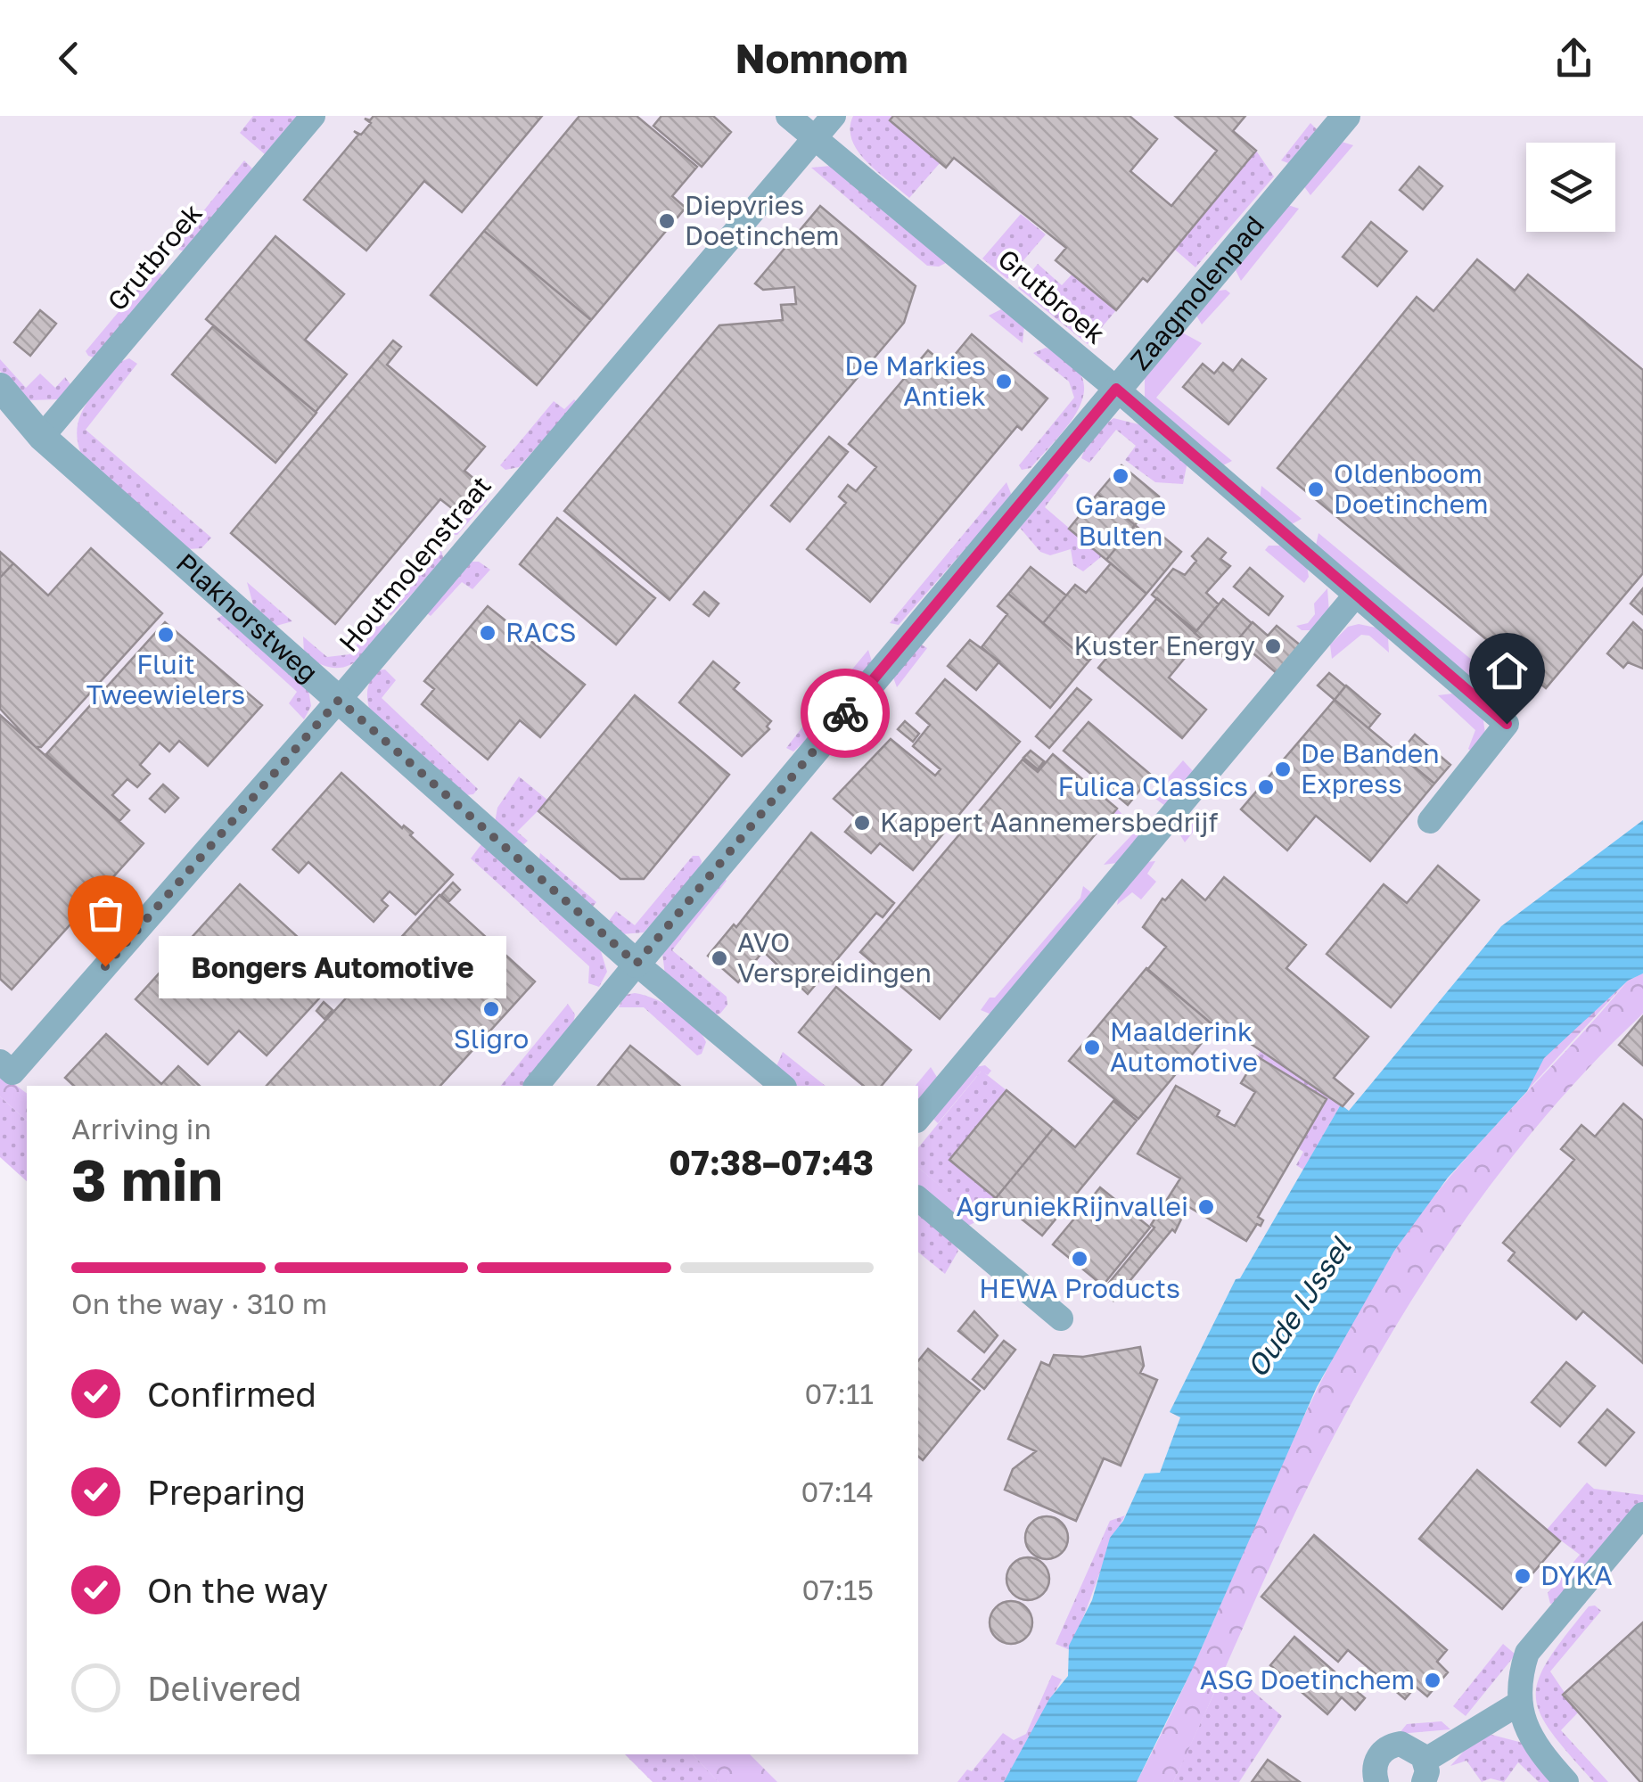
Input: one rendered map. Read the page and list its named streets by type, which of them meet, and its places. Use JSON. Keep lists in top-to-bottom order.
{
  "streets": {
    "street": [
      "Grutbroek",
      "Zaagmolenpad",
      "Houtmolenstraat",
      "Plakhorstweg"
    ]
  },
  "crossings": [
    ["Grutbroek", "Zaagmolenpad"],
    ["Grutbroek", "Houtmolenstraat"],
    ["Grutbroek", "Plakhorstweg"],
    ["Zaagmolenpad", "Plakhorstweg"],
    ["Houtmolenstraat", "Plakhorstweg"]
  ],
  "water": ["Oude IJssel"],
  "places": [
    "Diepvries Doetinchem",
    "De Markies Antiek",
    "Garage Bulten",
    "Oldenboom Doetinchem",
    "RACS",
    "Fluit Tweewielers",
    "Kuster Energy",
    "De Banden Express",
    "Fulica Classics",
    "Kappert Aannemersbedrijf",
    "AVO Verspreidingen",
    "Bongers Automotive",
    "Sligro",
    "Maalderink Automotive",
    "AgruniekRijnvallei",
    "HEWA Products",
    "DYKA",
    "ASG Doetinchem"
  ],
  "page": {
    "header": "Nomnom",
    "bubble": "Bongers Automotive",
    "heading": ["3 min", "Arriving in", "07:38–07:43"],
    "bar": "On the way · 310 m",
    "list": [
      ["Confirmed", "07:11"],
      ["Preparing", "07:14"],
      ["On the way", "07:15"],
      "Delivered"
    ]
  }
}
